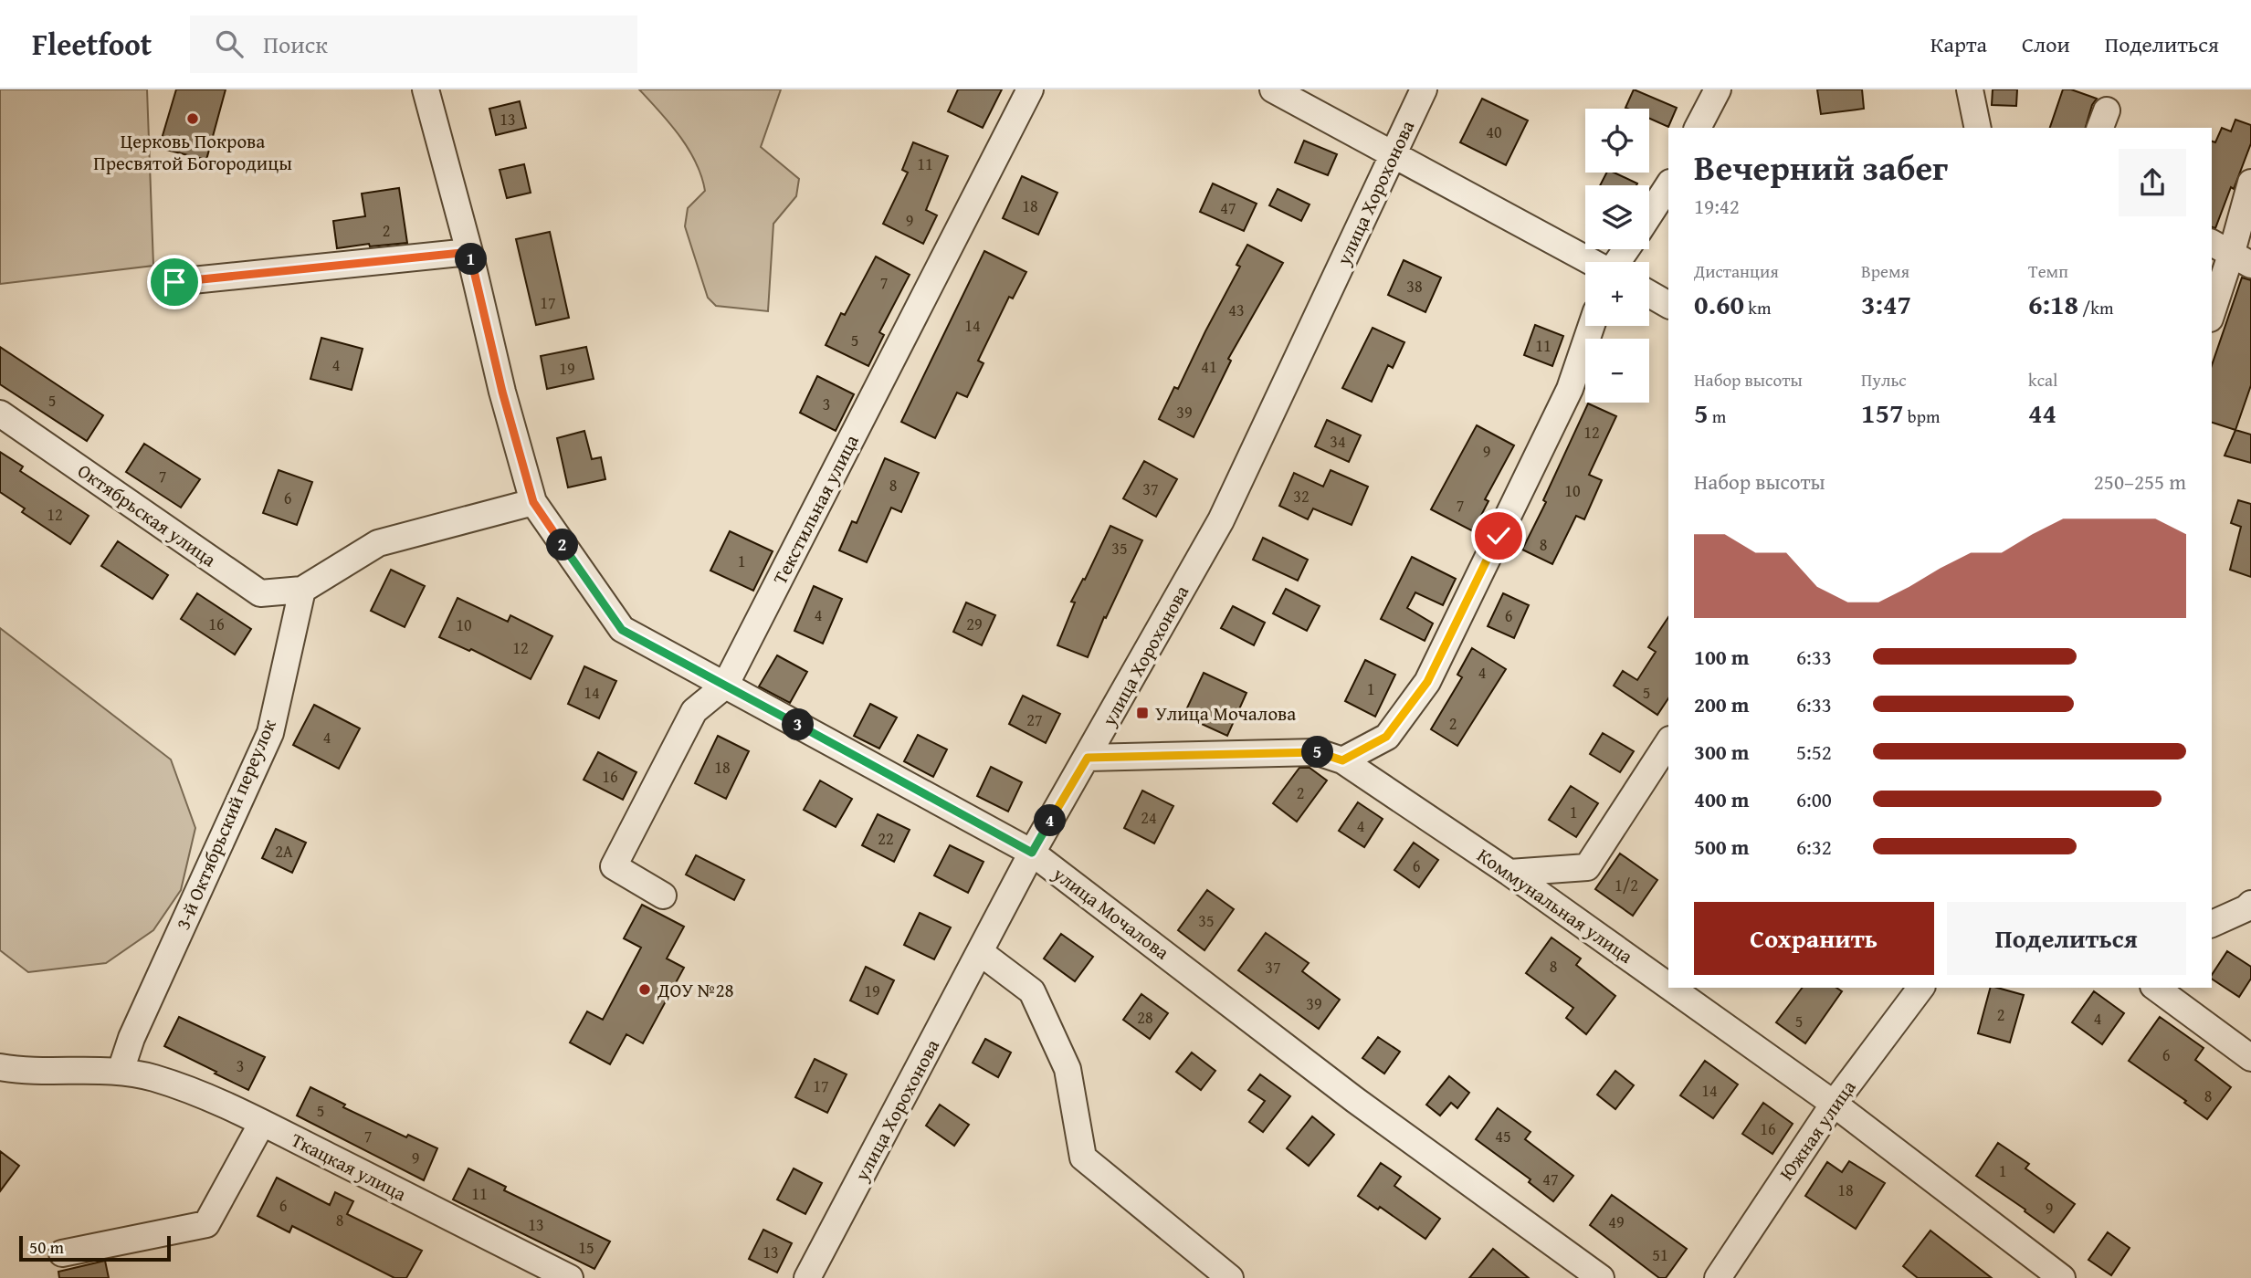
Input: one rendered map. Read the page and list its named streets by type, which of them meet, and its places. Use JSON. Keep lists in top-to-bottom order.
{
  "streets": {
    "street": [
      "улица Хорохонова",
      "Текстильная улица",
      "Октябрьская улица",
      "3-й Октябрьский переулок",
      "Коммунальная улица",
      "улица Мочалова",
      "Южная улица",
      "Ткацкая улица"
    ]
  },
  "crossings": [
    ["улица Хорохонова", "Коммунальная улица"],
    ["улица Хорохонова", "улица Мочалова"],
    ["Текстильная улица", "улица Мочалова"],
    ["Октябрьская улица", "3-й Октябрьский переулок"],
    ["3-й Октябрьский переулок", "Ткацкая улица"],
    ["Коммунальная улица", "Южная улица"]
  ],
  "places": {
    "other": ["Церковь Покрова Пресвятой Богородицы", "ДОУ №28"],
    "transit": ["Улица Мочалова"]
  },
  "house_numbers": [
    "13",
    "40",
    "11",
    "18",
    "47",
    "9",
    "2",
    "7",
    "38",
    "17",
    "43",
    "14",
    "5",
    "11",
    "4",
    "41",
    "19",
    "5",
    "3",
    "39",
    "12",
    "34",
    "9",
    "7",
    "8",
    "37",
    "10",
    "32",
    "6",
    "7",
    "12",
    "8",
    "35",
    "1",
    "4",
    "6",
    "16",
    "29",
    "10",
    "12",
    "4",
    "1",
    "14",
    "5",
    "27",
    "2",
    "4",
    "18",
    "16",
    "2",
    "1",
    "24",
    "4",
    "22",
    "2А",
    "6",
    "1/2",
    "35",
    "8",
    "37",
    "19",
    "39",
    "2",
    "28",
    "4",
    "5",
    "6",
    "3",
    "17",
    "14",
    "8",
    "5",
    "16",
    "7",
    "45",
    "9",
    "1",
    "47",
    "18",
    "11",
    "6",
    "9",
    "8",
    "49",
    "13",
    "15",
    "13",
    "51"
  ],
  "scale_bar": "50 m",
  "page": {
    "header": "Fleetfoot",
    "search": "Поиск",
    "nav": ["Карта", "Слои", "Поделиться"],
    "map_buttons": ["+", "−"],
    "heading": ["Вечерний забег", "19:42"],
    "stats": [
      ["Дистанция", "0.60 km"],
      ["Время", "3:47"],
      ["Темп", "6:18 /km"],
      ["Набор высоты", "5 m"],
      ["Пульс", "157 bpm"],
      ["kcal", "44"]
    ],
    "pins": [
      "1",
      "2",
      "3",
      "5",
      "4"
    ],
    "chart": ["Набор высоты", "250–255 m"],
    "list": [
      {
        "name": "100 m",
        "note": "6:33"
      },
      {
        "name": "200 m",
        "note": "6:33"
      },
      {
        "name": "300 m",
        "note": "5:52"
      },
      {
        "name": "400 m",
        "note": "6:00"
      },
      {
        "name": "500 m",
        "note": "6:32"
      }
    ],
    "buttons": ["Сохранить", "Поделиться"],
    "scale": "50 m"
  }
}
